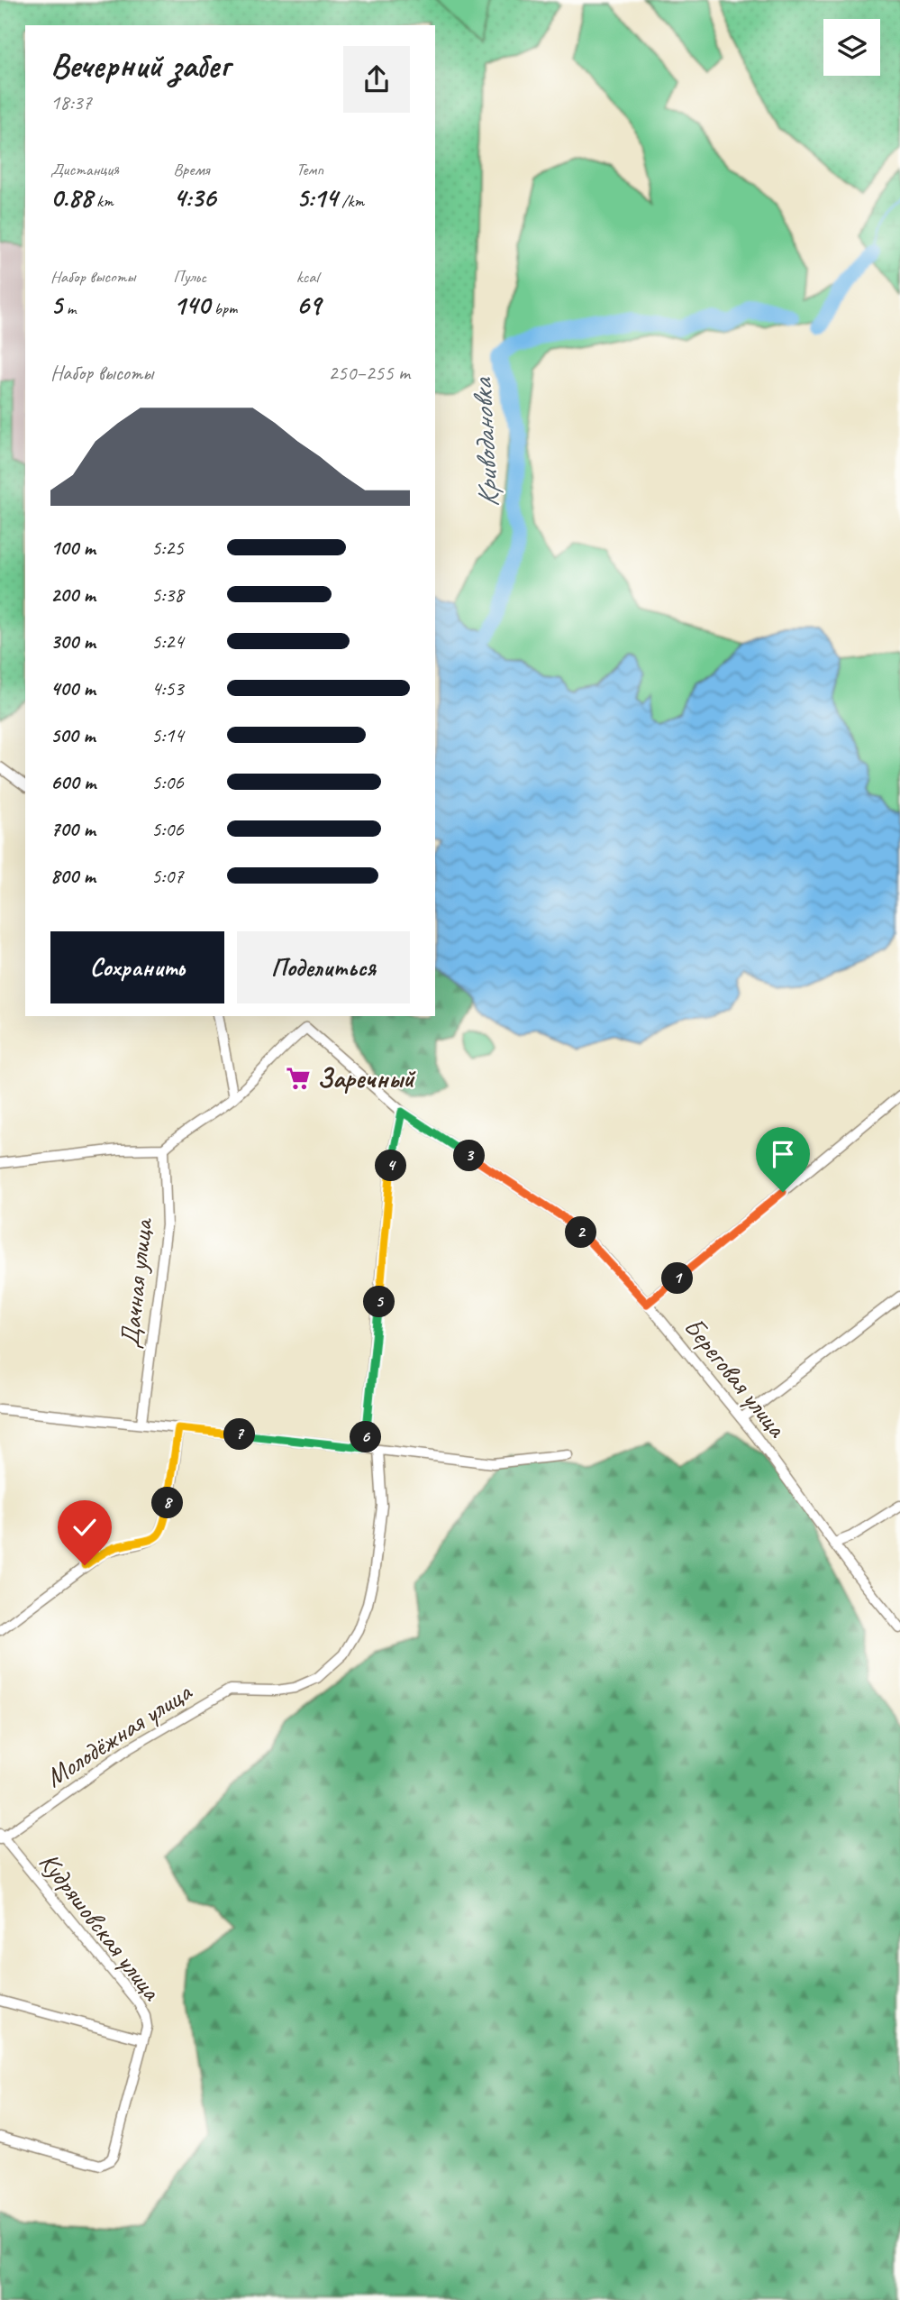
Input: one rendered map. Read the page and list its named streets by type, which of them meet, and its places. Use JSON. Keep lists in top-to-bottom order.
{
  "streets": {
    "street": [
      "Дачная улица",
      "Береговая улица",
      "Молодёжная улица",
      "Кудряшовская улица"
    ]
  },
  "crossings": [
    ["Дачная улица", "Береговая улица"],
    ["Молодёжная улица", "Кудряшовская улица"]
  ],
  "water": ["Криводановка"],
  "places": {
    "supermarket": ["Заречный"]
  },
  "page": {
    "heading": ["Вечерний забег", "18:37"],
    "stats": [
      ["Дистанция", "0.88 km"],
      ["Время", "4:36"],
      ["Темп", "5:14 /km"],
      ["Набор высоты", "5 m"],
      ["Пульс", "140 bpm"],
      ["kcal", "69"]
    ],
    "chart": ["Набор высоты", "250–255 m"],
    "list": [
      {
        "name": "100 m",
        "note": "5:25"
      },
      {
        "name": "200 m",
        "note": "5:38"
      },
      {
        "name": "300 m",
        "note": "5:24"
      },
      {
        "name": "400 m",
        "note": "4:53"
      },
      {
        "name": "500 m",
        "note": "5:14"
      },
      {
        "name": "600 m",
        "note": "5:06"
      },
      {
        "name": "700 m",
        "note": "5:06"
      },
      {
        "name": "800 m",
        "note": "5:07"
      }
    ],
    "buttons": ["Сохранить", "Поделиться"],
    "pins": [
      "3",
      "4",
      "2",
      "1",
      "5",
      "7",
      "6",
      "8"
    ]
  }
}
